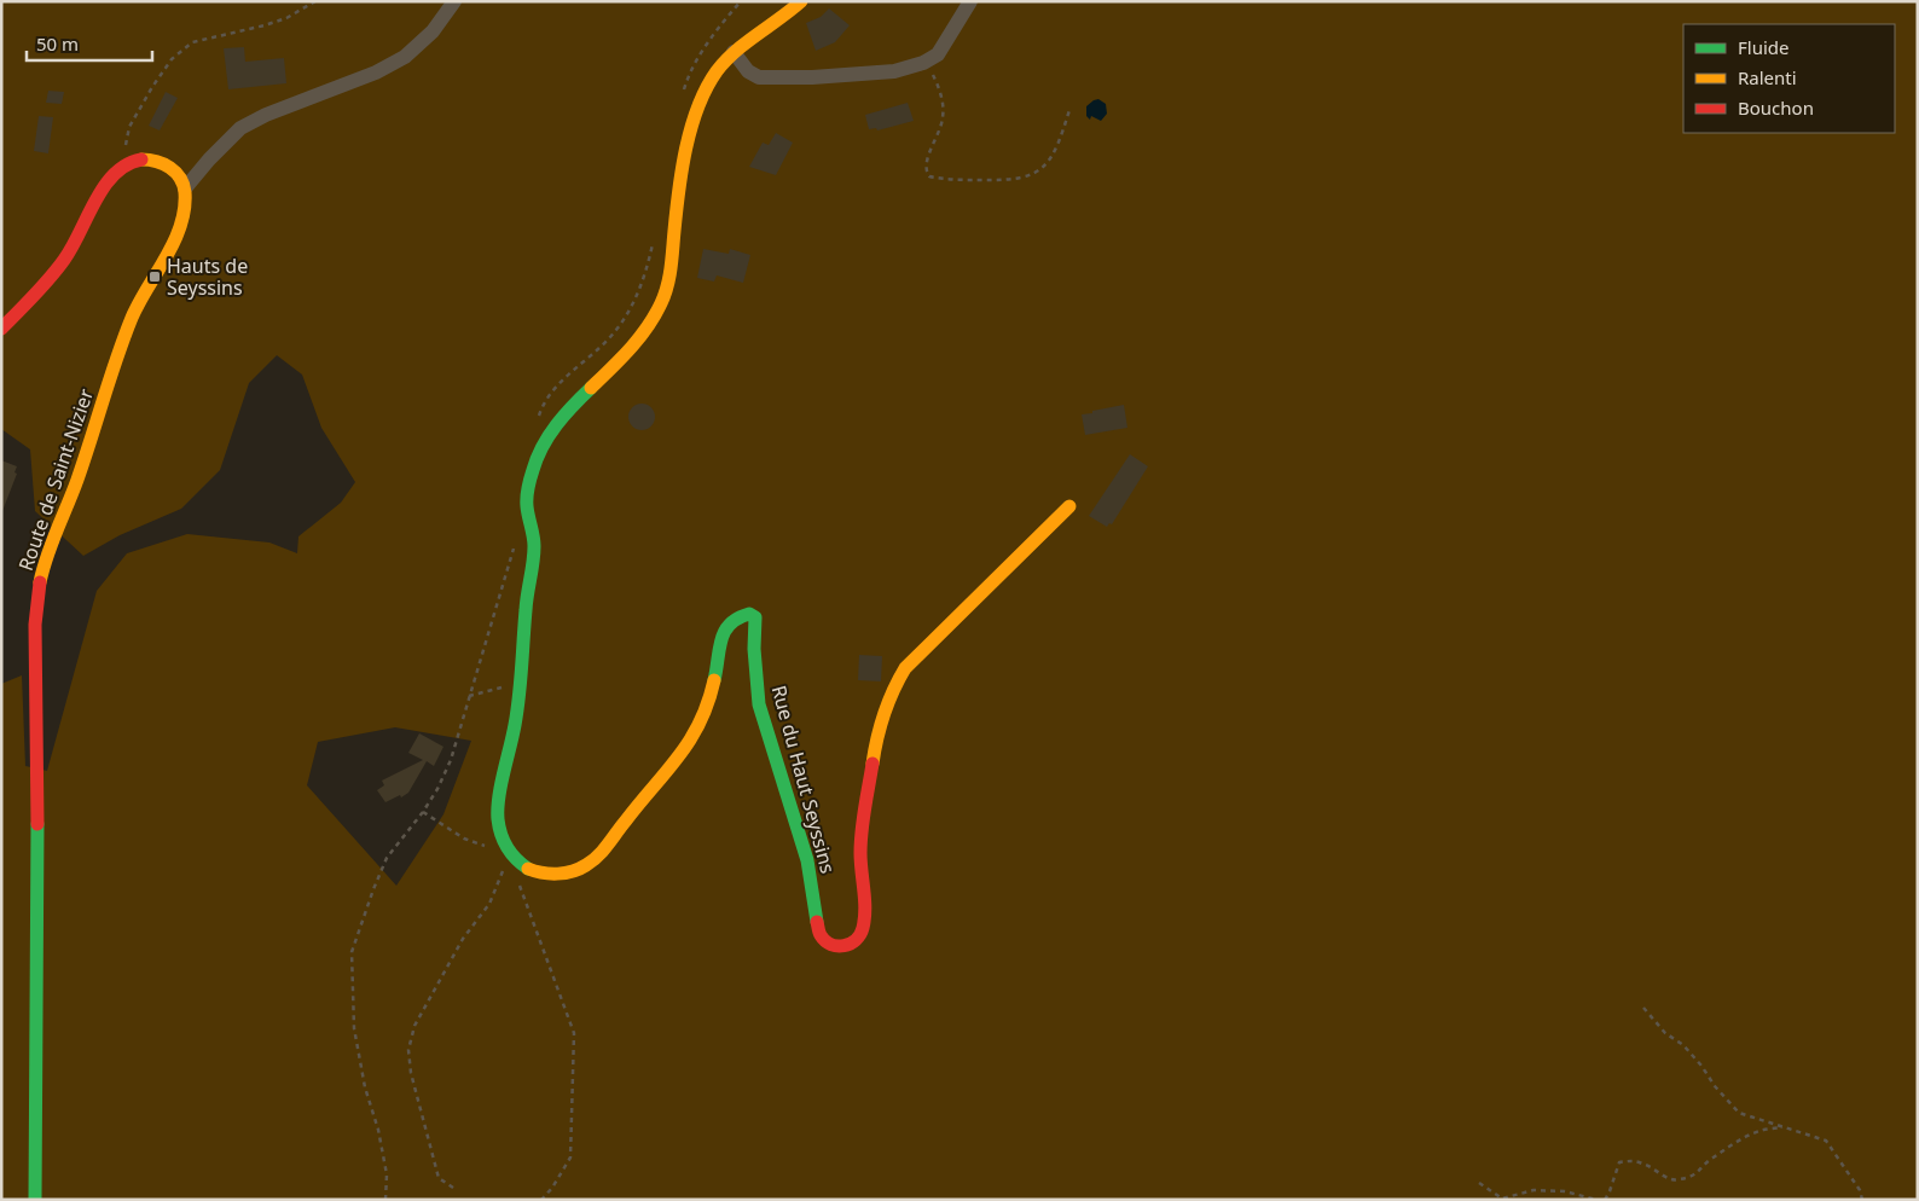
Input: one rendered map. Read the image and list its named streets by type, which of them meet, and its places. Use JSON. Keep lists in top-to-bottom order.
{
  "streets": {
    "street": ["Route de Saint-Nizier", "Rue du Haut Seyssins"]
  },
  "places": {
    "transit": ["Hauts de Seyssins"]
  },
  "legend": ["Fluide", "Ralenti", "Bouchon"],
  "scale_bar": "50 m"
}
